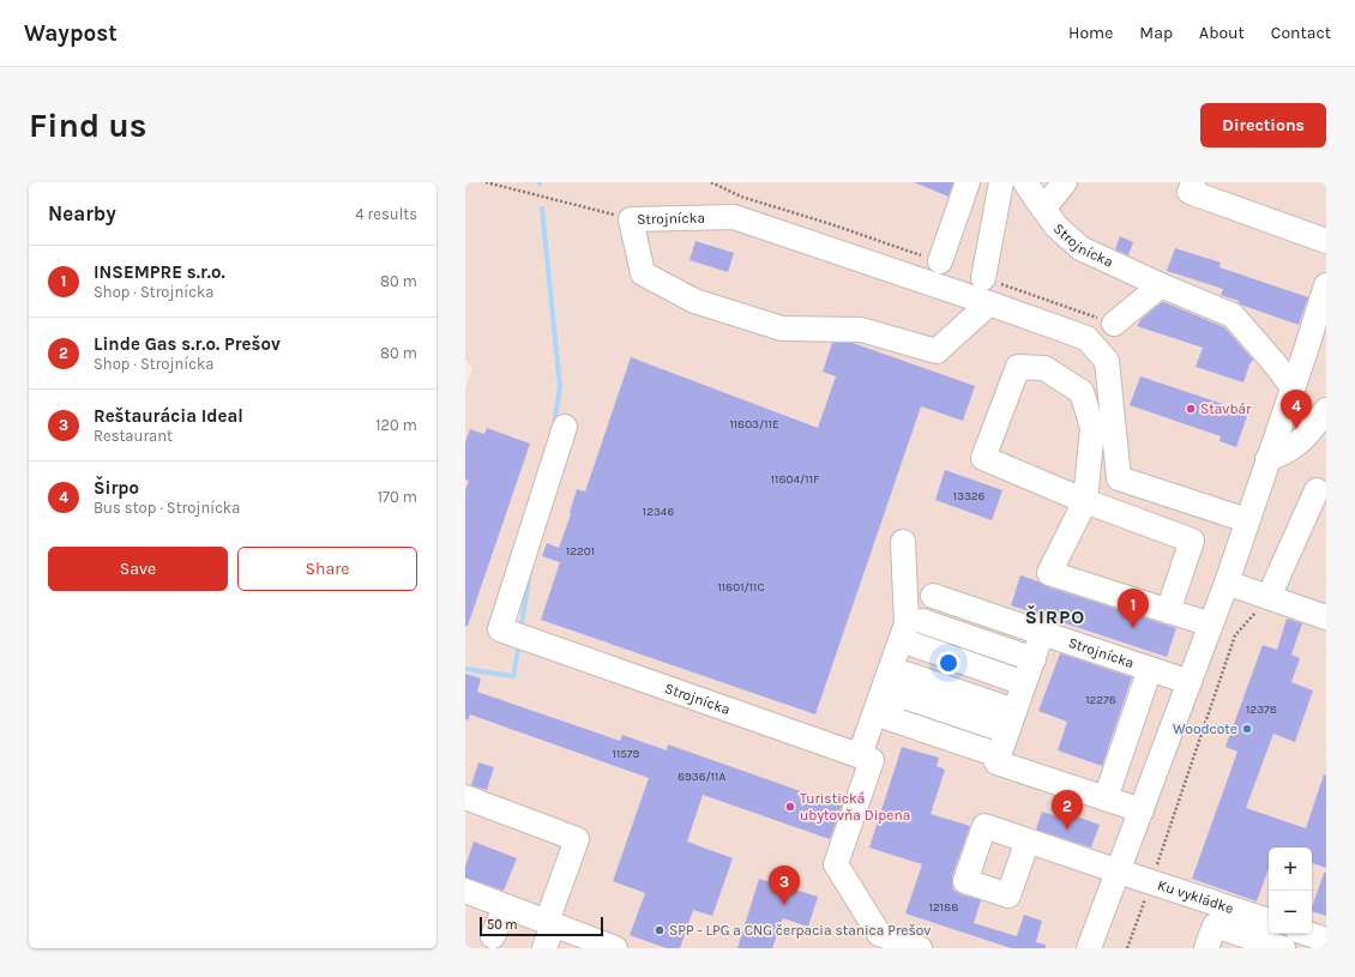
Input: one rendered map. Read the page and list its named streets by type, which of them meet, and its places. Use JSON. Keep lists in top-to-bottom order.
{
  "streets": {
    "street": ["Strojnícka", "Ku vykládke"]
  },
  "districts": ["ŠIRPO"],
  "places": [
    "Stavbár",
    "Woodcote",
    "Turistická ubytovňa Dipena",
    "SPP - LPG a CNG čerpacia stanica Prešov"
  ],
  "house_numbers": [
    "11803/11E",
    "11804/11F",
    "13326",
    "12346",
    "12201",
    "11801/11C",
    "12278",
    "12378",
    "11579",
    "8936/11A",
    "12188"
  ],
  "scale_bar": "50 m",
  "page": {
    "header": "Waypost",
    "nav": [
      "Home",
      "Map",
      "About",
      "Contact"
    ],
    "buttons": [
      "Directions",
      ["Save", "Share"]
    ],
    "title": "Find us",
    "heading": ["Nearby", "4 results"],
    "list": [
      {
        "mark": "1",
        "name": "INSEMPRE s.r.o.",
        "note": "Shop · Strojnícka",
        "value": "80 m"
      },
      {
        "mark": "2",
        "name": "Linde Gas s.r.o. Prešov",
        "note": "Shop · Strojnícka",
        "value": "80 m"
      },
      {
        "mark": "3",
        "name": "Reštaurácia Ideal",
        "note": "Restaurant",
        "value": "120 m"
      },
      {
        "mark": "4",
        "name": "Širpo",
        "note": "Bus stop · Strojnícka",
        "value": "170 m"
      }
    ],
    "pins": [
      "4",
      "1",
      "2",
      "3"
    ],
    "map_buttons": ["+", "−"],
    "scale": "50 m"
  }
}
